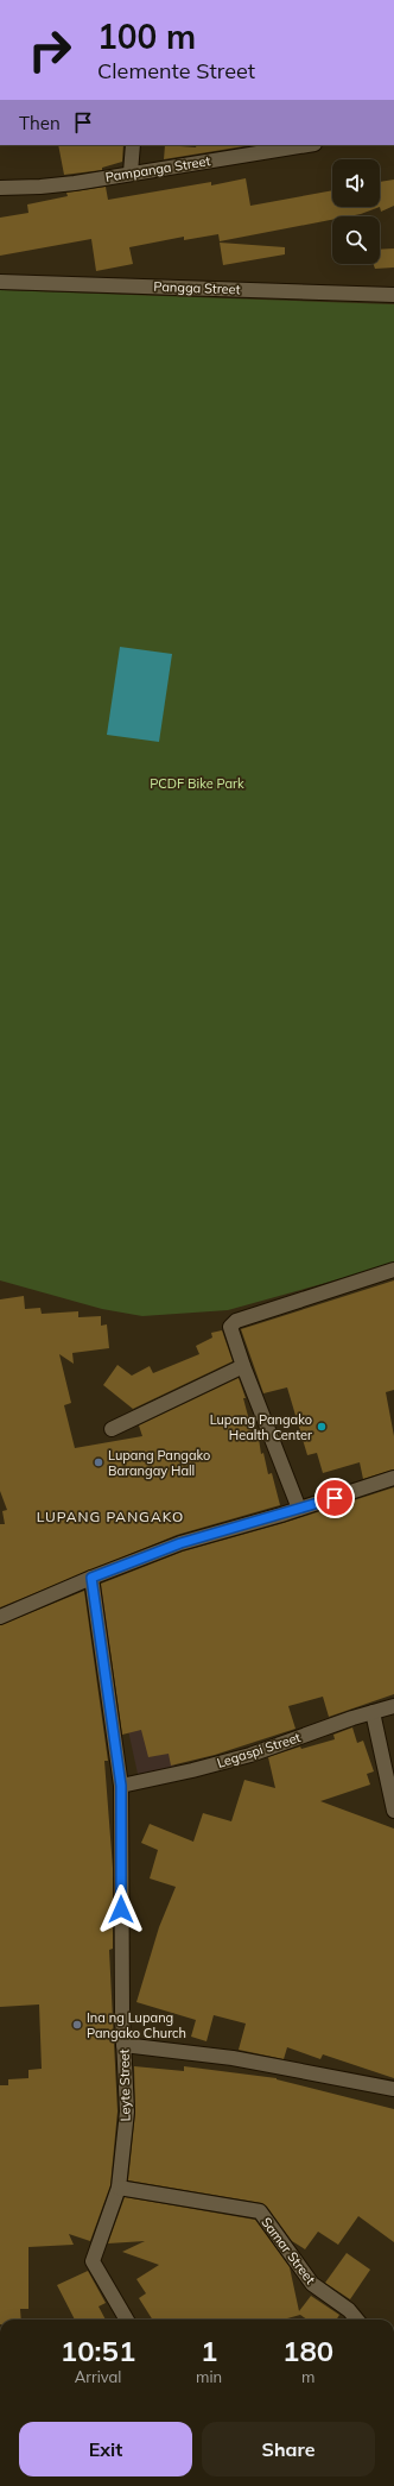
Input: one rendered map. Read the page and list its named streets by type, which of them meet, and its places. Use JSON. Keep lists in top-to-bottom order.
{
  "streets": {
    "street": [
      "Pampanga Street",
      "Pangga Street",
      "Legaspi Street",
      "Leyte Street",
      "Samar Street"
    ]
  },
  "crossings": [
    ["Legaspi Street", "Leyte Street"],
    ["Leyte Street", "Samar Street"]
  ],
  "districts": ["LUPANG PANGAKO"],
  "parks": ["PCDF Bike Park"],
  "places": ["Lupang Pangako Health Center", "Lupang Pangako Barangay Hall", "Ina ng Lupang Pangako Church"],
  "page": {
    "turn": ["100 m", "Clemente Street"],
    "then": "Then",
    "eta": [
      "10:51",
      "Arrival",
      "1",
      "min",
      "180",
      "m"
    ],
    "buttons": ["Exit", "Share"]
  }
}
